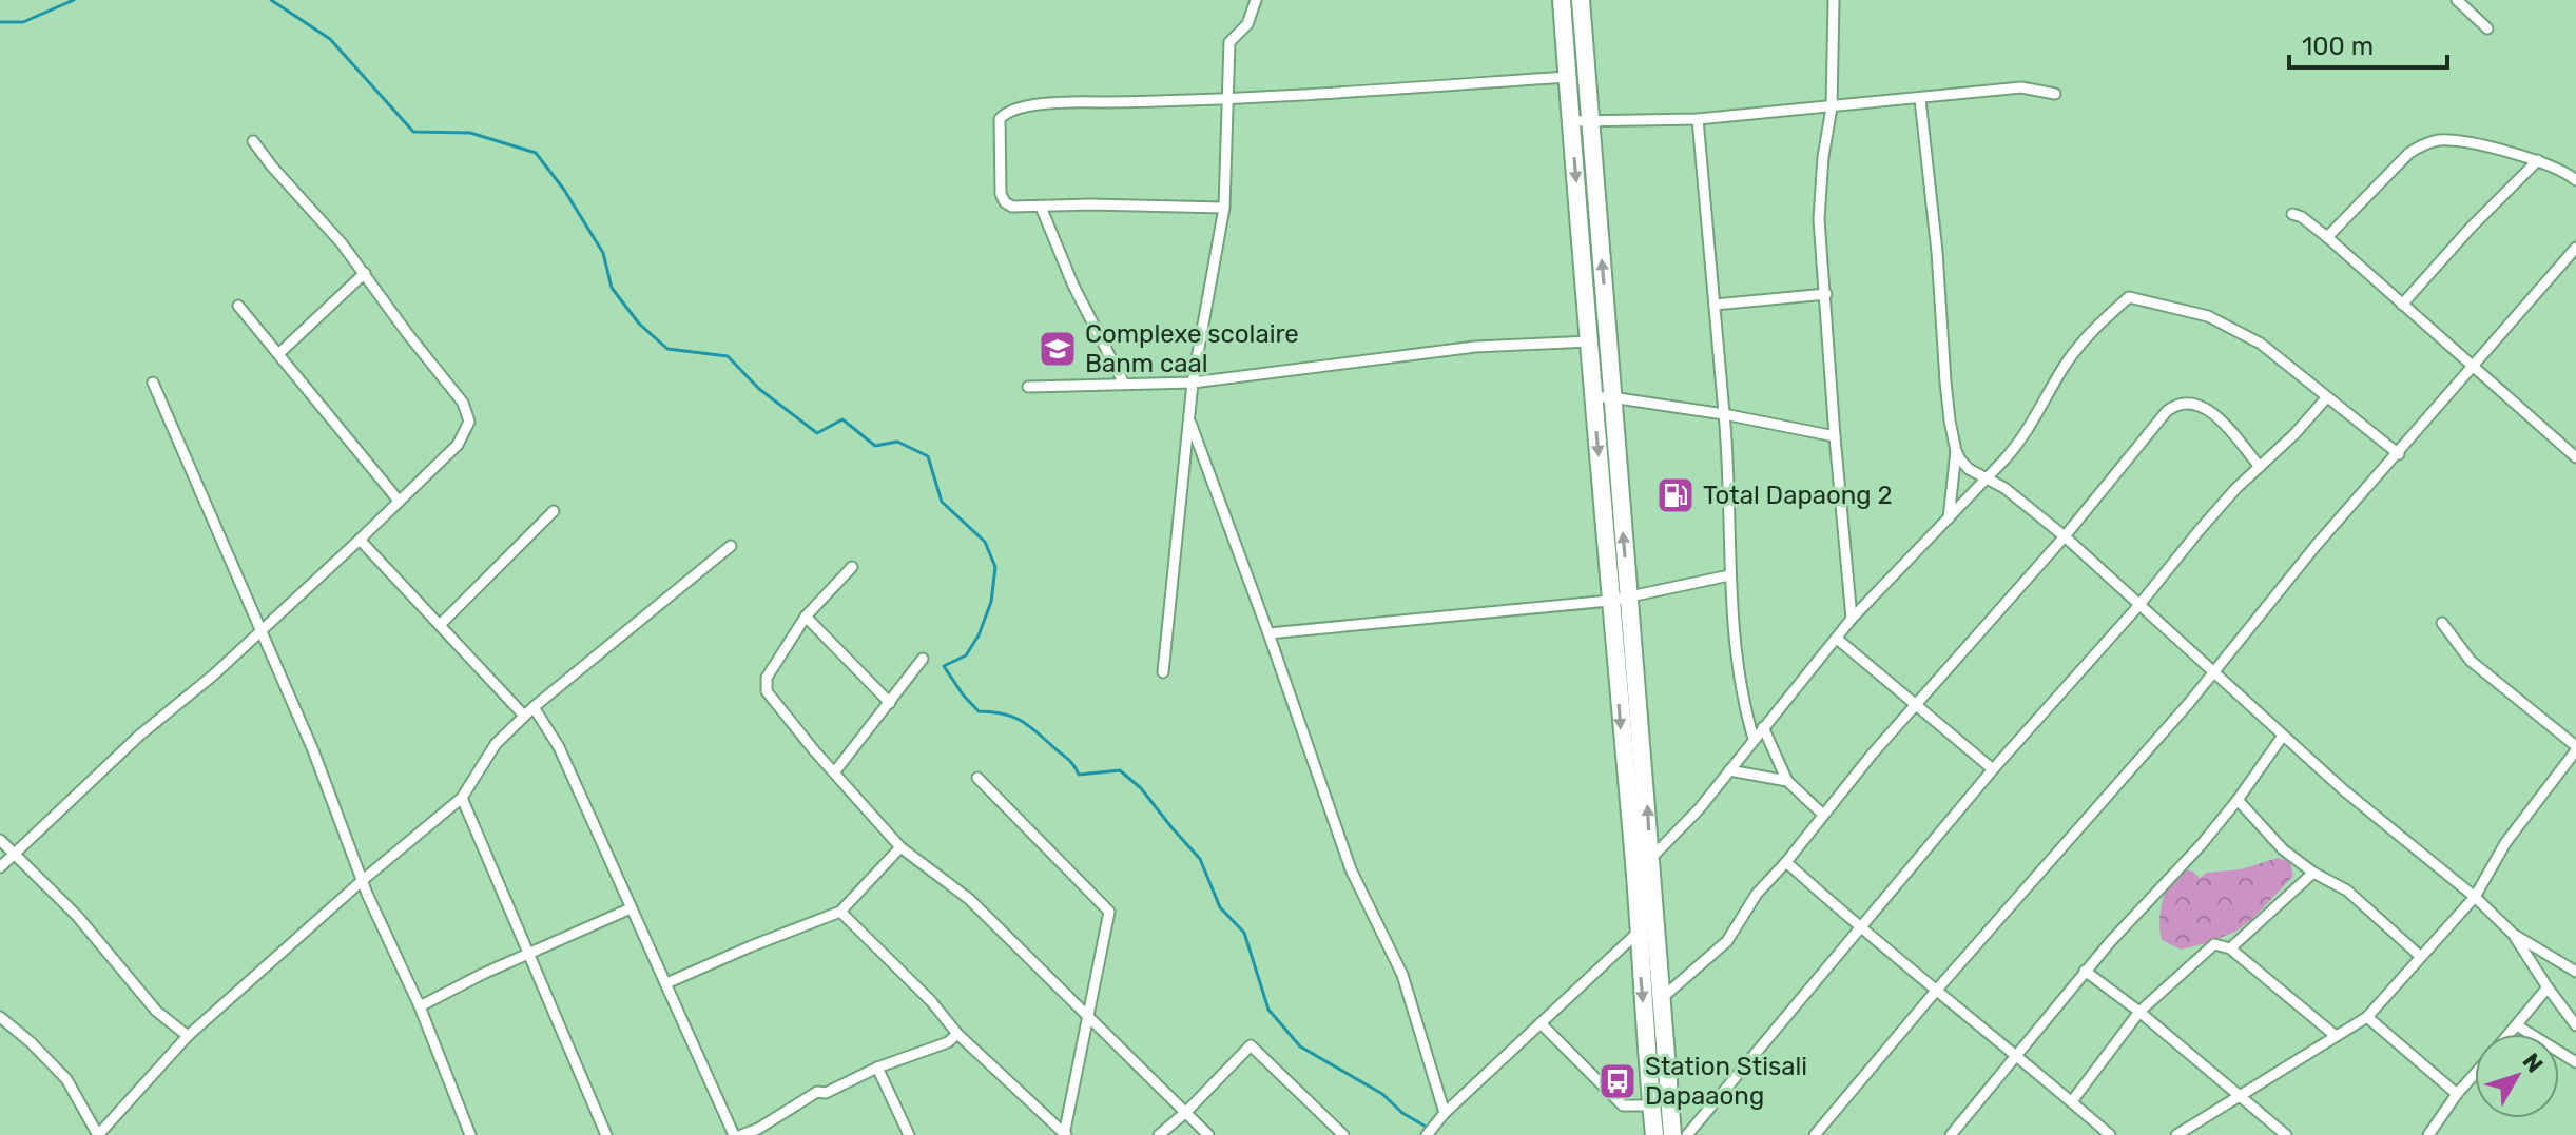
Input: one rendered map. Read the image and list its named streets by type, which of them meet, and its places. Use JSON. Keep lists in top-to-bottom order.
{
  "places": {
    "school or university": ["Complexe scolaire Banm caal"],
    "fuel station": ["Total Dapaong 2"],
    "bus stop": ["Station Stisali Dapaaong"]
  },
  "scale_bar": "100 m",
  "north": "top right"
}
